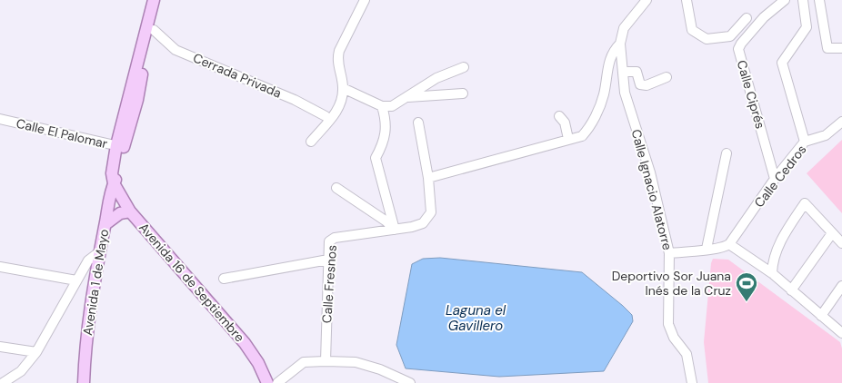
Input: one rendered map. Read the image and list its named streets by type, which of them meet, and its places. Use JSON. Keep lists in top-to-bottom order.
{
  "streets": {
    "main road": ["Avenida 1 de Mayo", "Avenida 16 de Septiembre"],
    "street": [
      "Cerrada Privada",
      "Calle Ciprés",
      "Calle El Palomar",
      "Calle Cedros",
      "Calle Ignacio Alatorre",
      "Calle Fresnos"
    ]
  },
  "crossings": [
    ["Cerrada Privada", "Avenida 1 de Mayo"],
    ["Calle Ciprés", "Calle Cedros"],
    ["Calle El Palomar", "Avenida 1 de Mayo"],
    ["Avenida 1 de Mayo", "Avenida 16 de Septiembre"]
  ],
  "water": ["Laguna el Gavillero"],
  "places": {
    "sports": ["Deportivo Sor Juana Inés de la Cruz"]
  }
}
